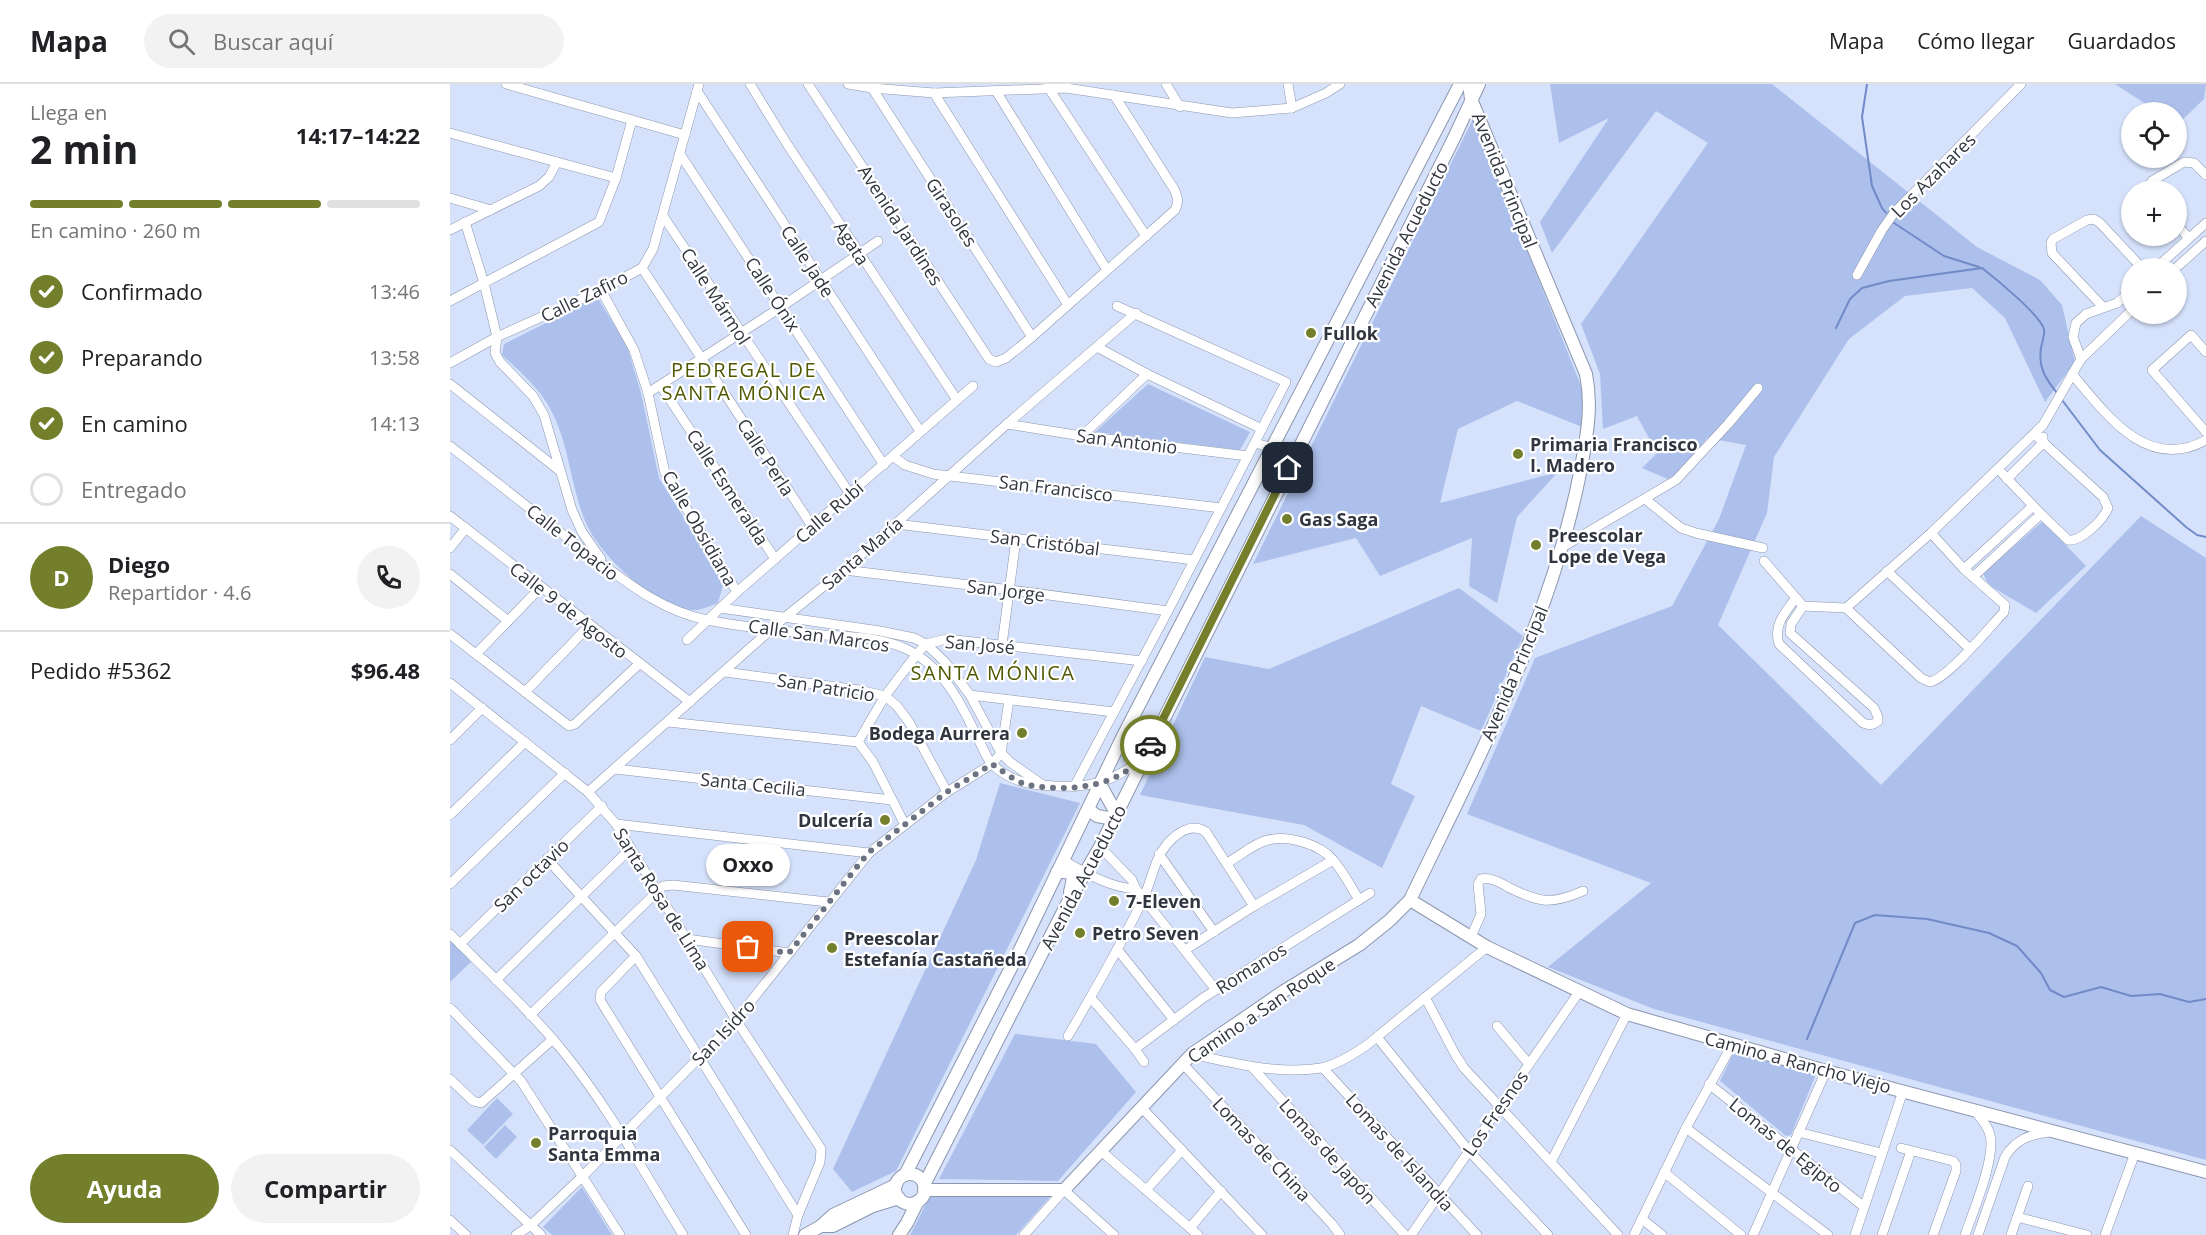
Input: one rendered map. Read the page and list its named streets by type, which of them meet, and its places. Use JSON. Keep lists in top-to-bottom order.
{
  "streets": {
    "street": [
      "Los Azahares",
      "Avenida Principal",
      "Girasoles",
      "Avenida Jardines",
      "Avenida Acueducto",
      "Agata",
      "Calle Jade",
      "Calle Ónix",
      "Calle Zafiro",
      "Calle Mármol",
      "San Antonio",
      "Calle Perla",
      "Calle Esmeralda",
      "San Francisco",
      "Calle Rubí",
      "Calle Obsidiana",
      "Calle Topacio",
      "San Cristóbal",
      "Santa María",
      "San Jorge",
      "Calle 9 de Agosto",
      "Calle San Marcos",
      "San José",
      "San Patricio",
      "Santa Cecilia",
      "San octavio",
      "Santa Rosa de Lima",
      "Romanos",
      "Camino a San Roque",
      "San Isidro",
      "Camino a Rancho Viejo",
      "Los Fresnos",
      "Lomas de Egipto",
      "Lomas de China",
      "Lomas de Japón",
      "Lomas de Islandia"
    ]
  },
  "crossings": [
    ["Avenida Principal", "Avenida Acueducto"],
    ["Avenida Principal", "Camino a San Roque"],
    ["Avenida Principal", "Camino a Rancho Viejo"],
    ["Girasoles", "Avenida Jardines"],
    ["Avenida Acueducto", "Calle San Marcos"],
    ["Agata", "Calle Rubí"],
    ["Calle Jade", "Calle Zafiro"],
    ["Calle Jade", "Calle Rubí"],
    ["Calle Ónix", "Calle Zafiro"],
    ["Calle Ónix", "Calle Rubí"],
    ["Calle Zafiro", "Calle Mármol"],
    ["Calle Zafiro", "Calle Perla"],
    ["Calle Zafiro", "Calle Obsidiana"],
    ["Calle Mármol", "Calle Rubí"],
    ["San Antonio", "Santa María"],
    ["Calle Perla", "Calle Rubí"],
    ["Calle Esmeralda", "Calle Rubí"],
    ["San Francisco", "Calle Rubí"],
    ["San Francisco", "Santa María"],
    ["Calle Rubí", "Calle Obsidiana"],
    ["Calle Rubí", "Calle Topacio"],
    ["Calle Rubí", "Calle San Marcos"],
    ["Calle Topacio", "Calle San Marcos"],
    ["San Cristóbal", "Santa María"],
    ["Santa María", "San Jorge"],
    ["Santa María", "Calle 9 de Agosto"],
    ["Santa María", "Calle San Marcos"],
    ["Santa María", "San Patricio"],
    ["Santa María", "Santa Cecilia"],
    ["Santa María", "Santa Rosa de Lima"],
    ["Calle San Marcos", "San José"],
    ["Calle San Marcos", "San Isidro"],
    ["San Patricio", "San Isidro"],
    ["San octavio", "Santa Rosa de Lima"],
    ["Santa Rosa de Lima", "San Isidro"],
    ["Camino a San Roque", "Camino a Rancho Viejo"],
    ["Camino a San Roque", "Lomas de China"],
    ["Camino a Rancho Viejo", "Los Fresnos"],
    ["Los Fresnos", "Lomas de Islandia"]
  ],
  "districts": ["PEDREGAL DE SANTA MÓNICA", "SANTA MÓNICA"],
  "places": [
    "Fullok",
    "Primaria Francisco I. Madero",
    "Gas Saga",
    "Preescolar Lope de Vega",
    "Bodega Aurrera",
    "Dulcería",
    "7-Eleven",
    "Petro Seven",
    "Oxxo",
    "Preescolar Estefanía Castañeda",
    "Parroquia Santa Emma"
  ],
  "page": {
    "header": "Mapa",
    "search": "Buscar aquí",
    "nav": ["Mapa", "Cómo llegar", "Guardados"],
    "heading": ["2 min", "Llega en", "14:17–14:22"],
    "panel": [
      "Diego",
      "Repartidor · 4.6",
      "Pedido #5362",
      "$96.48"
    ],
    "map_buttons": ["+", "−"],
    "bar": "En camino · 260 m",
    "list": [
      ["Confirmado", "13:46"],
      ["Preparando", "13:58"],
      ["En camino", "14:13"],
      "Entregado"
    ],
    "round": "D",
    "bubble": "Oxxo",
    "buttons": ["Ayuda", "Compartir"]
  }
}
